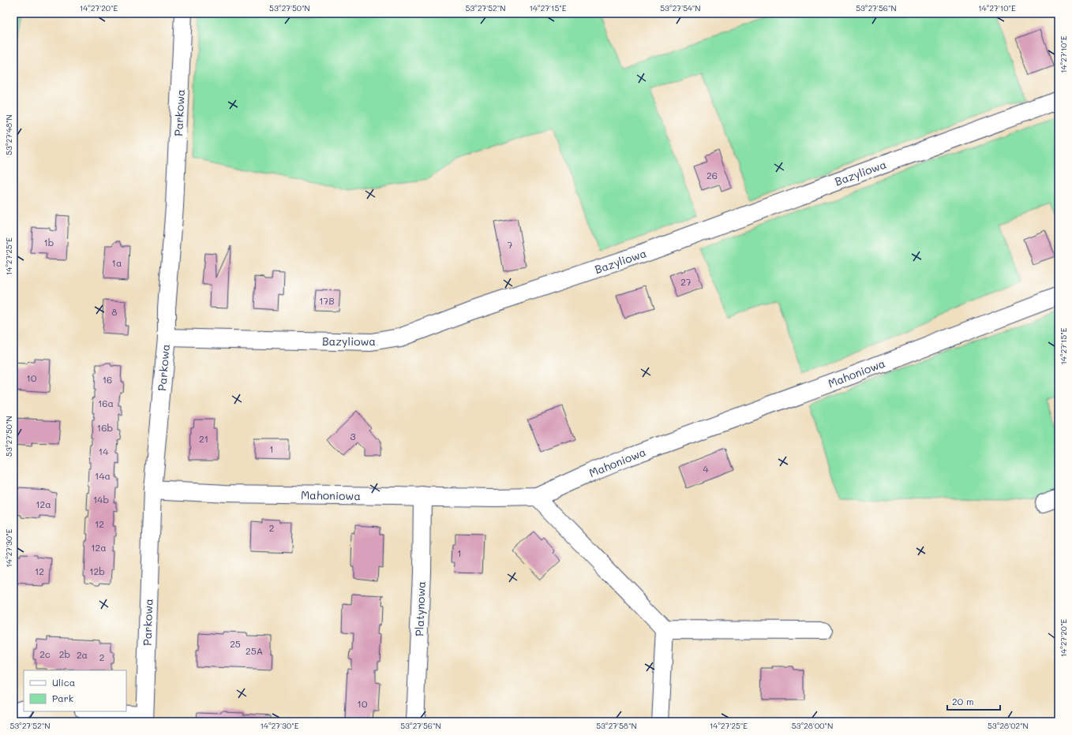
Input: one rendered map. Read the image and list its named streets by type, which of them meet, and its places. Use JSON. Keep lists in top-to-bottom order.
{
  "streets": {
    "street": [
      "Parkowa",
      "Bazyliowa",
      "Mahoniowa",
      "Platynowa"
    ]
  },
  "crossings": [
    ["Parkowa", "Bazyliowa"],
    ["Parkowa", "Mahoniowa"],
    ["Mahoniowa", "Platynowa"]
  ],
  "house_numbers": [
    "26",
    "1b",
    "7",
    "1a",
    "27",
    "17B",
    "8",
    "10",
    "16",
    "16a",
    "16b",
    "3",
    "21",
    "1",
    "14",
    "4",
    "14a",
    "14b",
    "12a",
    "12",
    "2",
    "12a",
    "1",
    "12",
    "12b",
    "25",
    "25A",
    "2c",
    "2b",
    "2a",
    "2",
    "10"
  ],
  "legend": ["Ulica", "Park"],
  "scale_bar": "20 m",
  "coordinates": [
    "14°27'20\"E",
    "53°27'50\"N",
    "53°27'52\"N",
    "14°27'15\"E",
    "53°27'54\"N",
    "53°27'56\"N",
    "14°27'10\"E",
    "53°27'48\"N",
    "14°27'25\"E",
    "14°27'30\"E",
    "53°27'58\"N",
    "53°28'00\"N",
    "53°28'02\"N"
  ]
}
